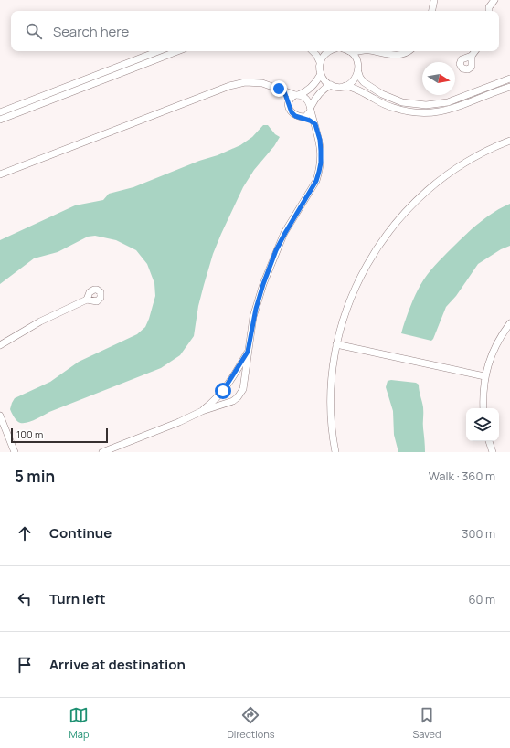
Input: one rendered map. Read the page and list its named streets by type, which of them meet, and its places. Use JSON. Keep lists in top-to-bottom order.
{
  "scale_bar": "100 m",
  "north": "right",
  "page": {
    "search": "Search here",
    "scale": "100 m",
    "heading": ["5 min", "Walk · 360 m"],
    "list": [
      ["Continue", "300 m"],
      ["Turn left", "60 m"],
      "Arrive at destination"
    ],
    "nav": ["Map", "Directions", "Saved"]
  }
}
